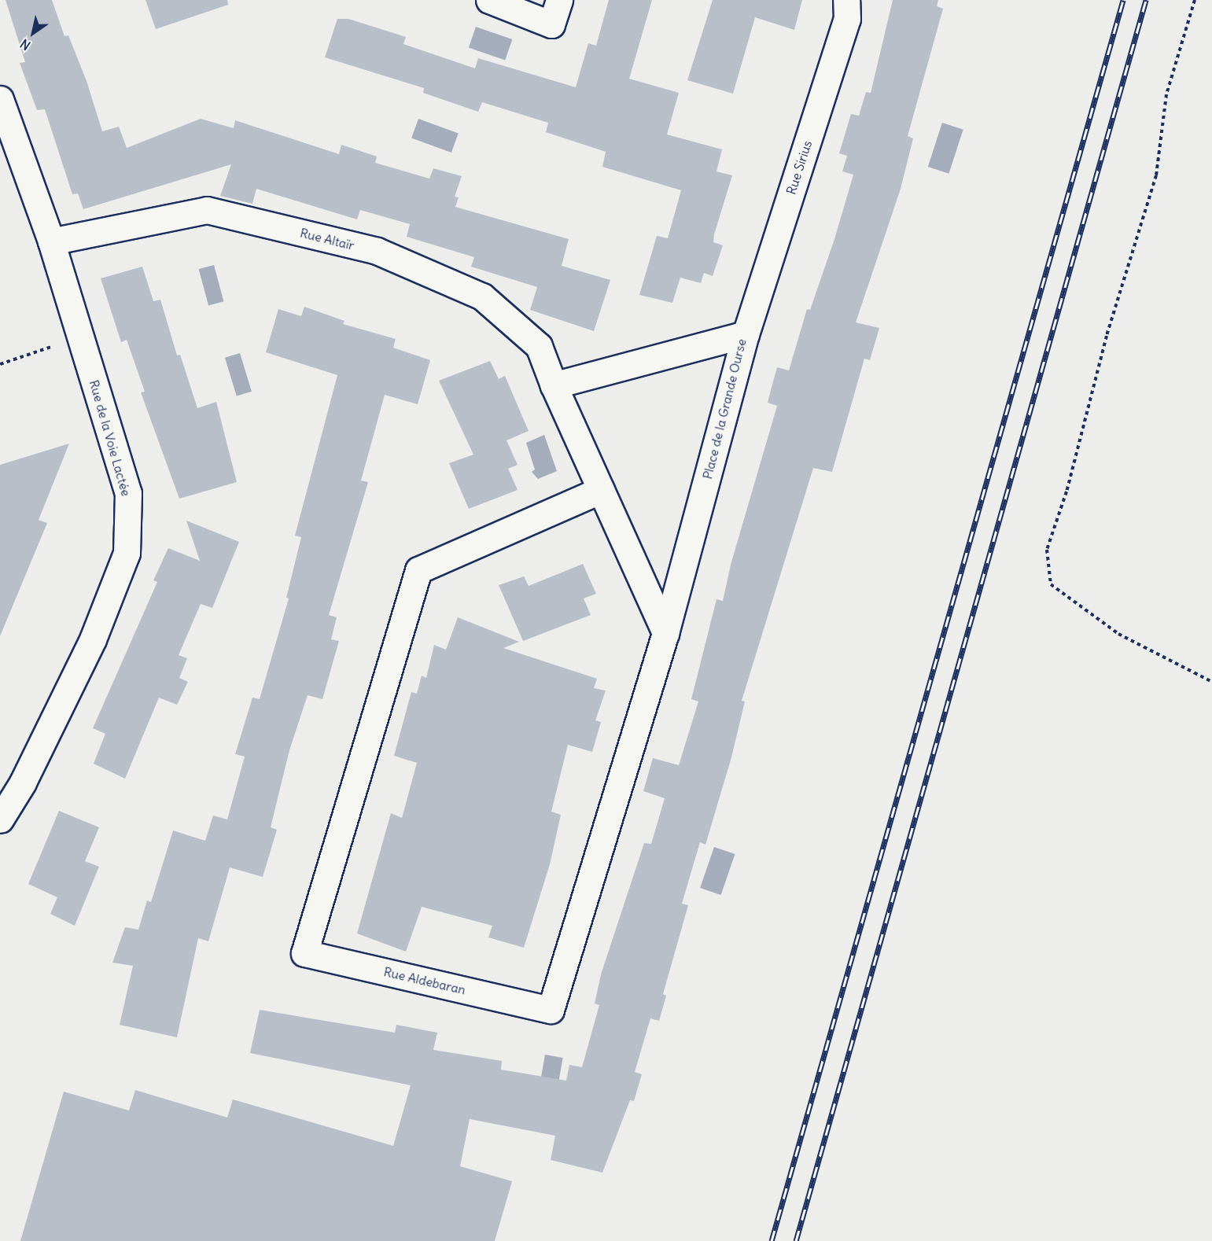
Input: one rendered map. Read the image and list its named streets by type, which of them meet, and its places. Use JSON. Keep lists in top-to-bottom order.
{
  "streets": {
    "street": [
      "Rue Sirius",
      "Rue Altaïr",
      "Place de la Grande Ourse",
      "Rue de la Voie Lactée",
      "Rue Aldebaran"
    ]
  },
  "crossings": [
    ["Rue Sirius", "Place de la Grande Ourse"],
    ["Rue Altaïr", "Place de la Grande Ourse"],
    ["Rue Altaïr", "Rue de la Voie Lactée"],
    ["Place de la Grande Ourse", "Rue Aldebaran"]
  ],
  "north": "bottom left"
}
